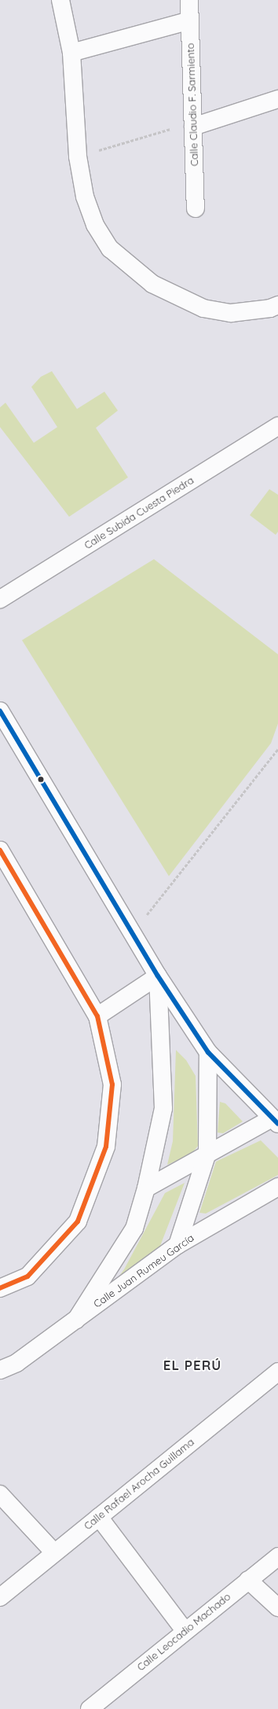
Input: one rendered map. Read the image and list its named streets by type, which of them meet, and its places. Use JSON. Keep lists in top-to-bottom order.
{
  "streets": {
    "street": [
      "Calle Claudio F. Sarmiento",
      "Calle Subida Cuesta Piedra",
      "Calle Juan Rumeu García",
      "Calle Rafael Arocha Guillama",
      "Calle Leocadio Machado"
    ]
  },
  "districts": ["EL PERÚ"]
}
